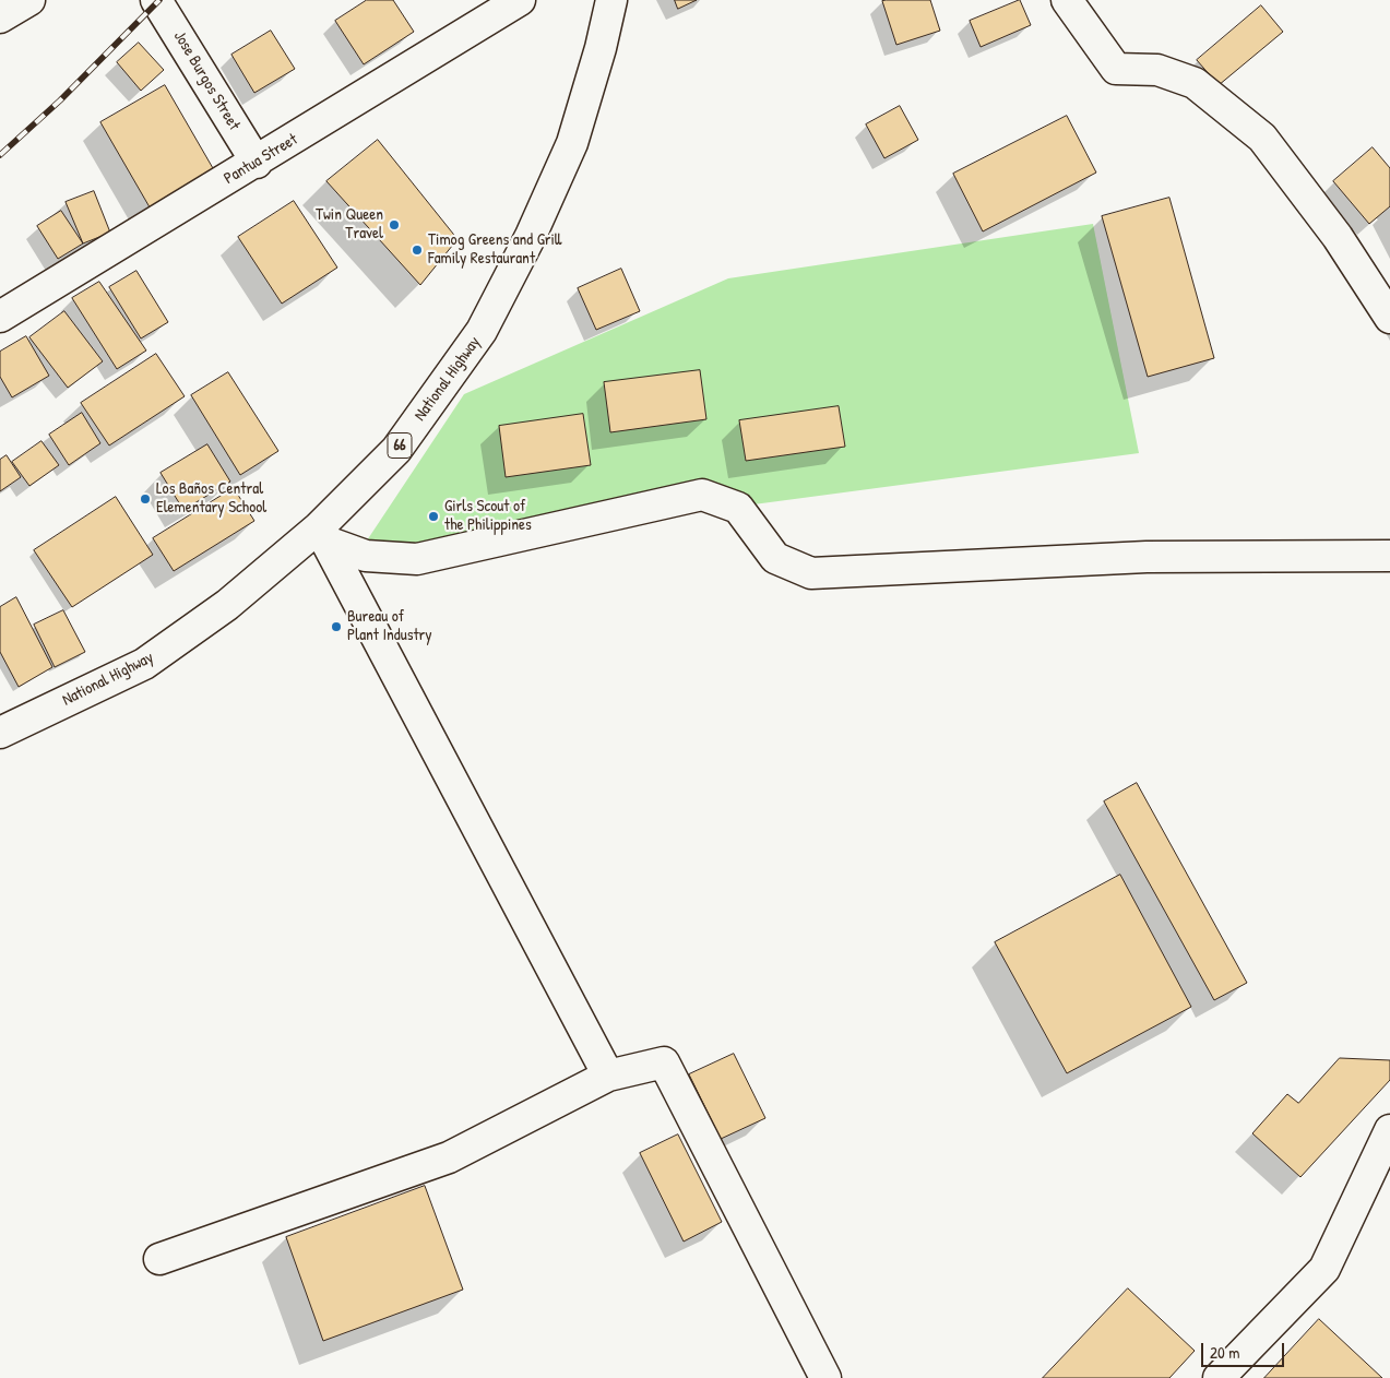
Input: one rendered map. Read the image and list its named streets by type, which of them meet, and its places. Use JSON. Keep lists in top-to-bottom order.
{
  "streets": {
    "street": [
      "Jose Burgos Street",
      "Pantua Street",
      "National Highway",
      "66"
    ]
  },
  "crossings": [
    ["Jose Burgos Street", "Pantua Street"]
  ],
  "places": [
    "Twin Queen Travel",
    "Timog Greens and Grill Family Restaurant",
    "Los Baños Central Elementary School",
    "Girls Scout of the Philippines",
    "Bureau of Plant Industry"
  ],
  "scale_bar": "20 m"
}
